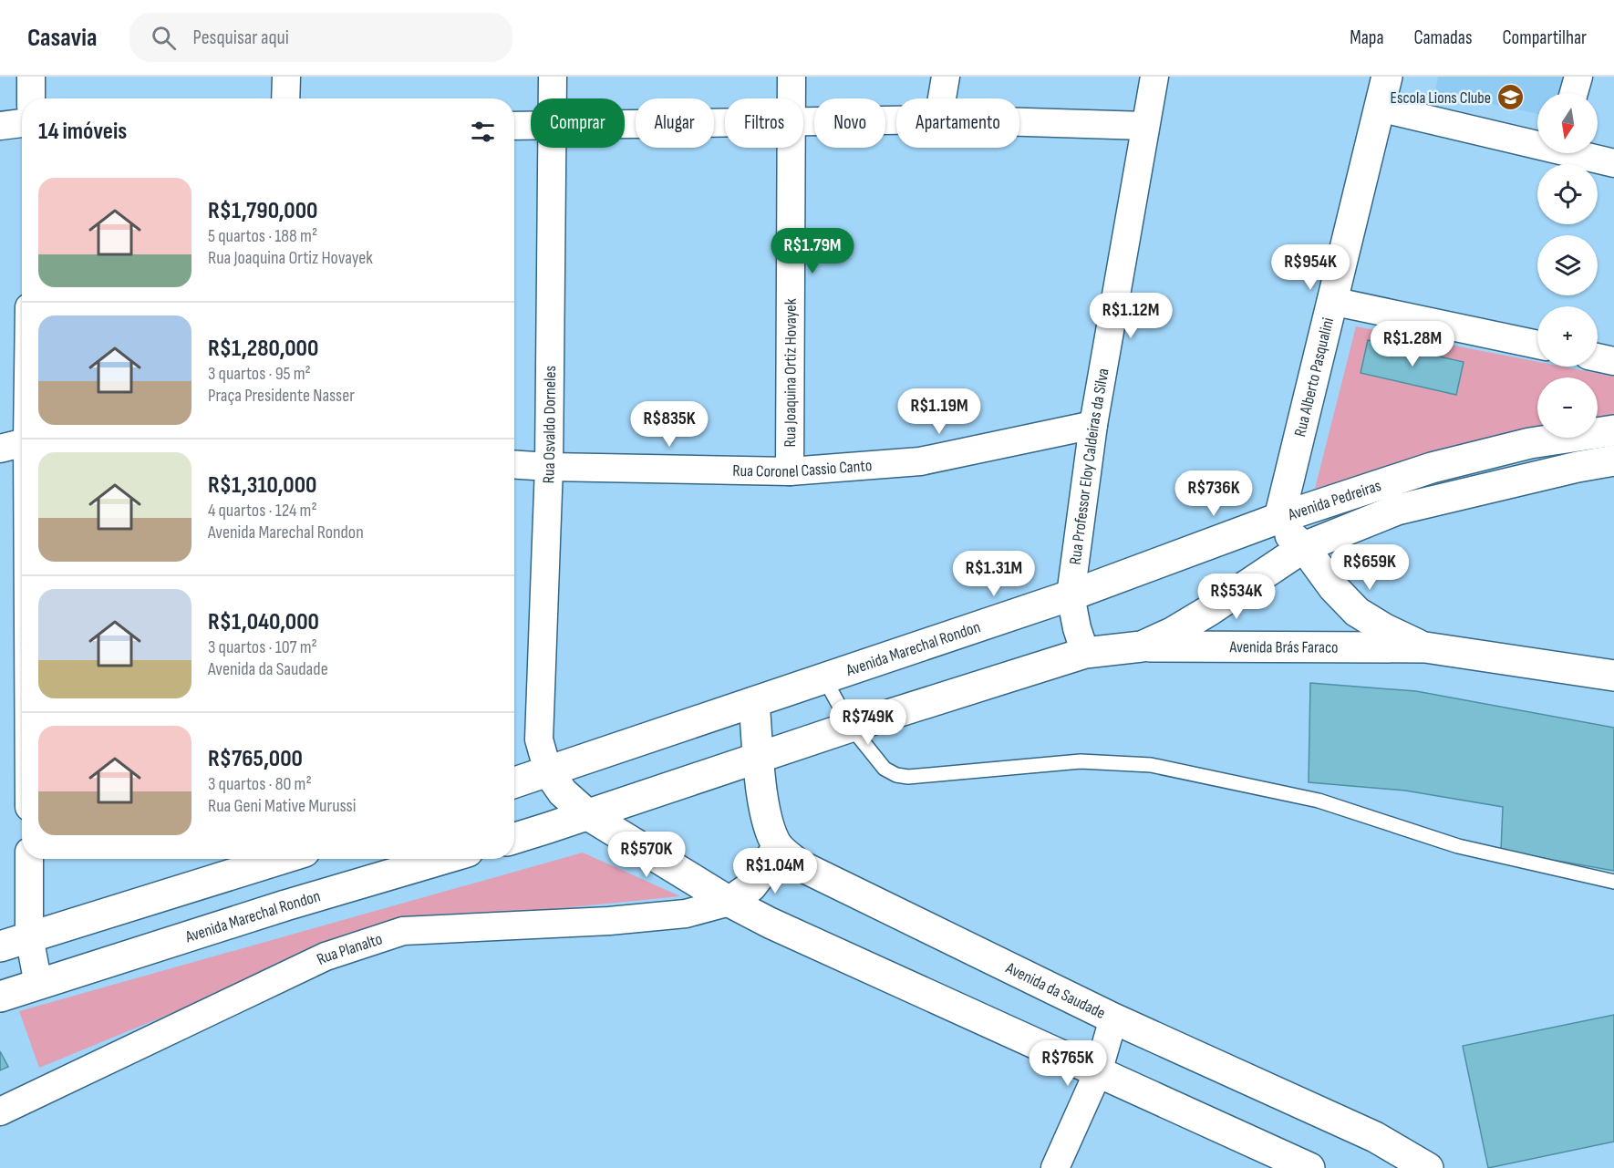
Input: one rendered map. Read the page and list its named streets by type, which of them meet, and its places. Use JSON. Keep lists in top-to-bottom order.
{
  "streets": {
    "main road": [
      "Rua Alberto Pasqualini",
      "Avenida Pedreiras",
      "Avenida Brás Faraco",
      "Avenida Marechal Rondon",
      "Avenida da Saudade"
    ],
    "street": [
      "Rua Joaquina Ortiz Hovayek",
      "Rua Osvaldo Dorneles",
      "Rua Professor Eloy Caldeiras da Silva",
      "Rua Coronel Cassio Canto",
      "Rua Planalto"
    ]
  },
  "crossings": [
    ["Rua Joaquina Ortiz Hovayek", "Rua Coronel Cassio Canto"],
    ["Rua Alberto Pasqualini", "Avenida Pedreiras"],
    ["Rua Alberto Pasqualini", "Avenida Marechal Rondon"],
    ["Rua Osvaldo Dorneles", "Rua Coronel Cassio Canto"],
    ["Rua Osvaldo Dorneles", "Avenida Marechal Rondon"],
    ["Rua Professor Eloy Caldeiras da Silva", "Rua Coronel Cassio Canto"],
    ["Rua Professor Eloy Caldeiras da Silva", "Avenida Marechal Rondon"],
    ["Avenida Pedreiras", "Avenida Brás Faraco"],
    ["Avenida Pedreiras", "Avenida Marechal Rondon"]
  ],
  "places": {
    "school or university": ["Escola Lions Clube"]
  },
  "north": "bottom",
  "page": {
    "header": "Casavia",
    "search": "Pesquisar aqui",
    "nav": ["Mapa", "Camadas", "Compartilhar"],
    "map_buttons": ["+", "−"],
    "chip": [
      "Comprar",
      "Alugar",
      "Filtros",
      "Novo",
      "Apartamento"
    ],
    "heading": "14 imóveis",
    "list": [
      {
        "name": "R$1,790,000",
        "note": "5 quartos · 188 m² · Rua Joaquina Ortiz Hovayek"
      },
      {
        "name": "R$1,280,000",
        "note": "3 quartos · 95 m² · Praça Presidente Nasser"
      },
      {
        "name": "R$1,310,000",
        "note": "4 quartos · 124 m² · Avenida Marechal Rondon"
      },
      {
        "name": "R$1,040,000",
        "note": "3 quartos · 107 m² · Avenida da Saudade"
      },
      {
        "name": "R$765,000",
        "note": "3 quartos · 80 m² · Rua Geni Mative Murussi"
      }
    ],
    "price": [
      "R$1.79M",
      "R$954K",
      "R$1.12M",
      "R$1.28M",
      "R$1.19M",
      "R$835K",
      "R$736K",
      "R$659K",
      "R$1.31M",
      "R$534K",
      "R$749K",
      "R$570K",
      "R$1.04M",
      "R$765K"
    ]
  }
}
